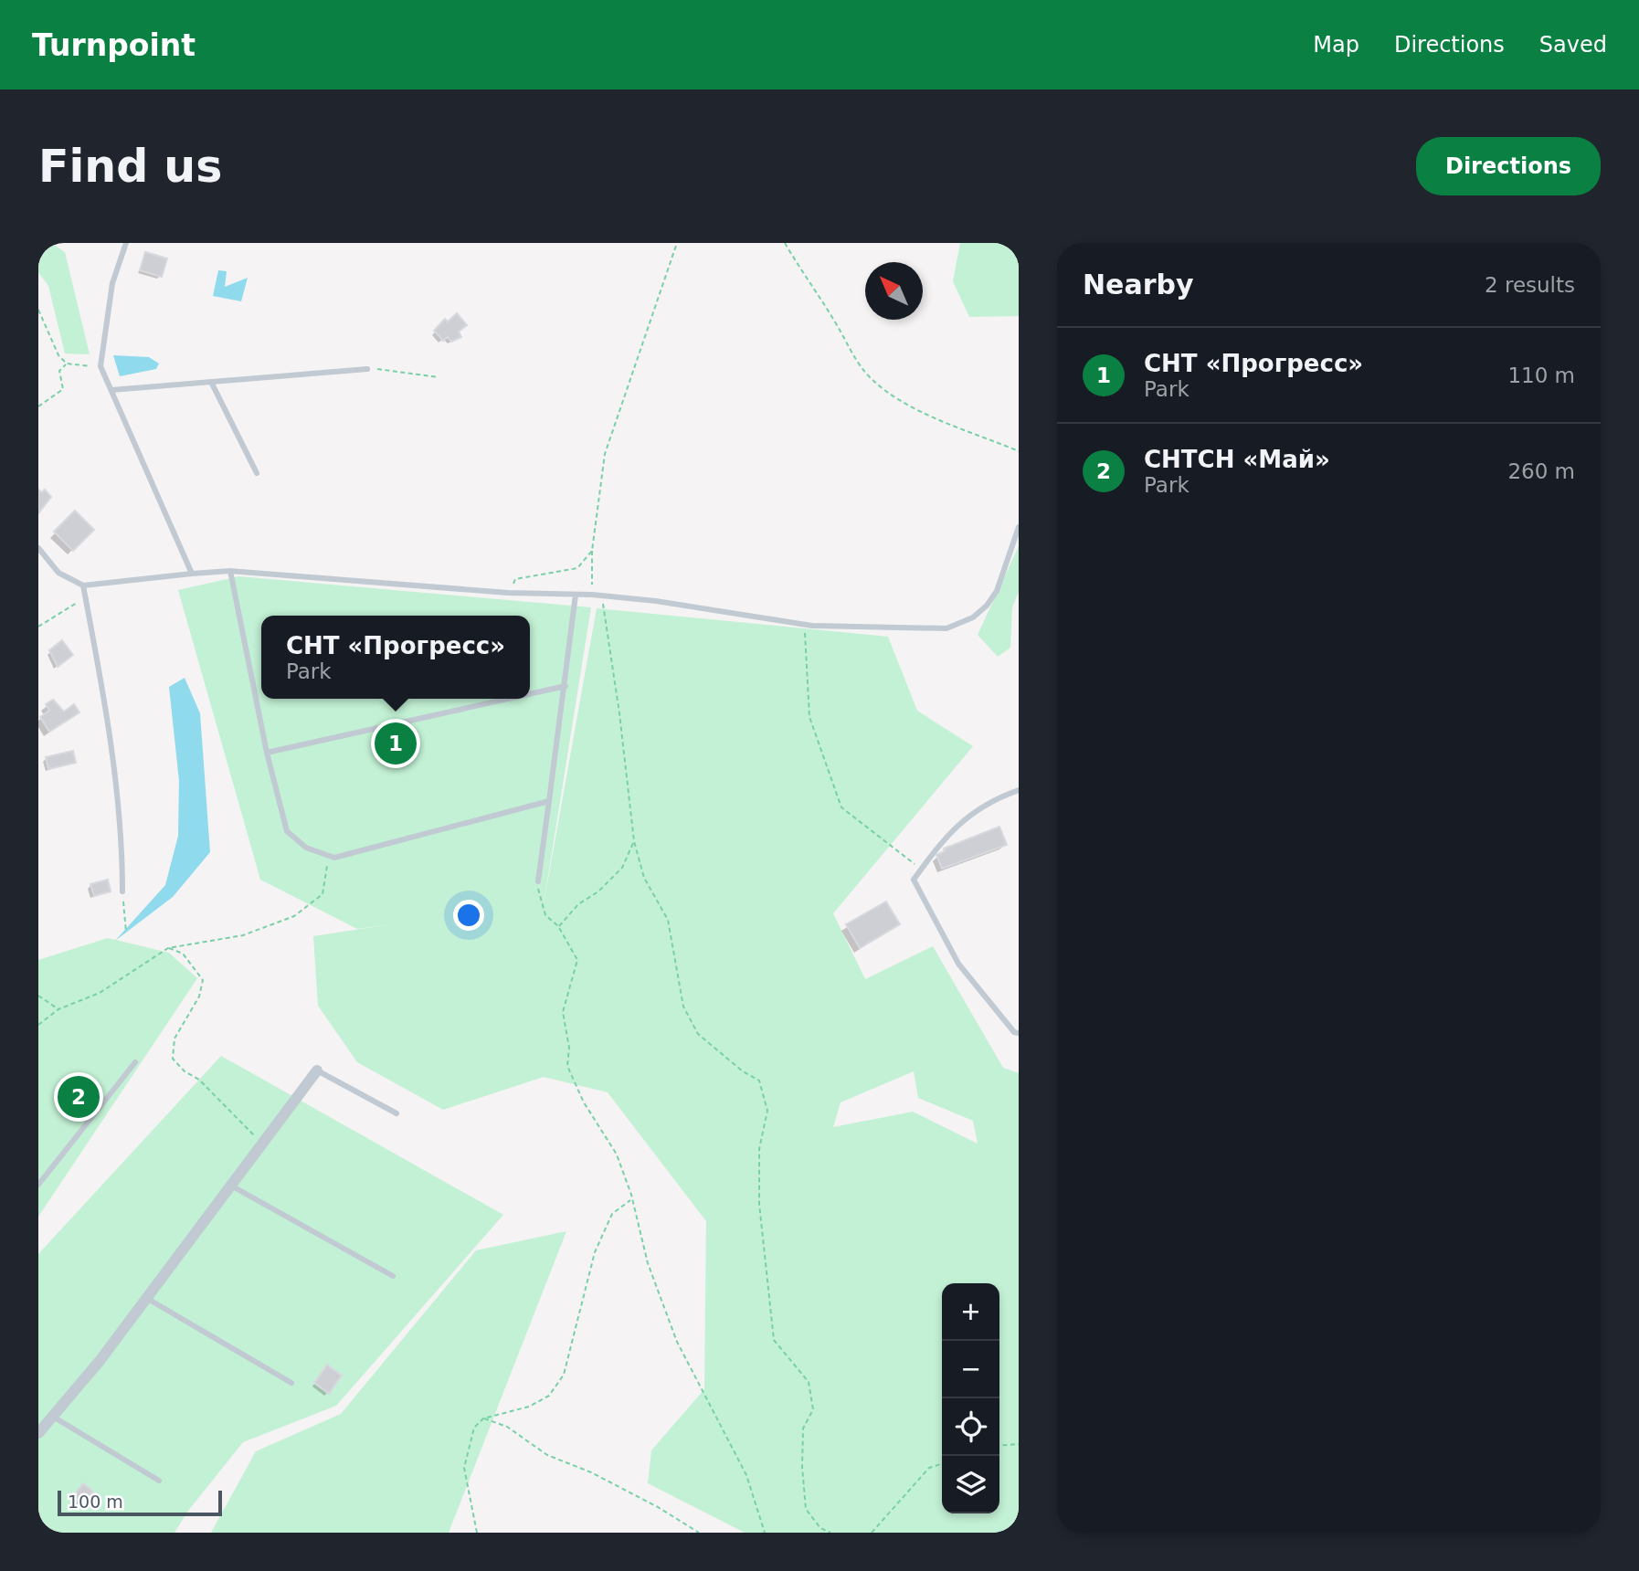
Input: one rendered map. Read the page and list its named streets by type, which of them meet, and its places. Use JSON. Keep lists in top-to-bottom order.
{
  "scale_bar": "100 m",
  "north": "top left",
  "page": {
    "header": "Turnpoint",
    "nav": ["Map", "Directions", "Saved"],
    "buttons": "Directions",
    "title": "Find us",
    "heading": ["Nearby", "2 results"],
    "list": [
      {
        "mark": "1",
        "name": "СНТ «Прогресс»",
        "note": "Park",
        "value": "110 m"
      },
      {
        "mark": "2",
        "name": "СНТСН «Май»",
        "note": "Park",
        "value": "260 m"
      }
    ],
    "popup": ["СНТ «Прогресс»", "Park"],
    "pins": ["1", "2"],
    "map_buttons": ["+", "−"],
    "scale": "100 m"
  }
}
